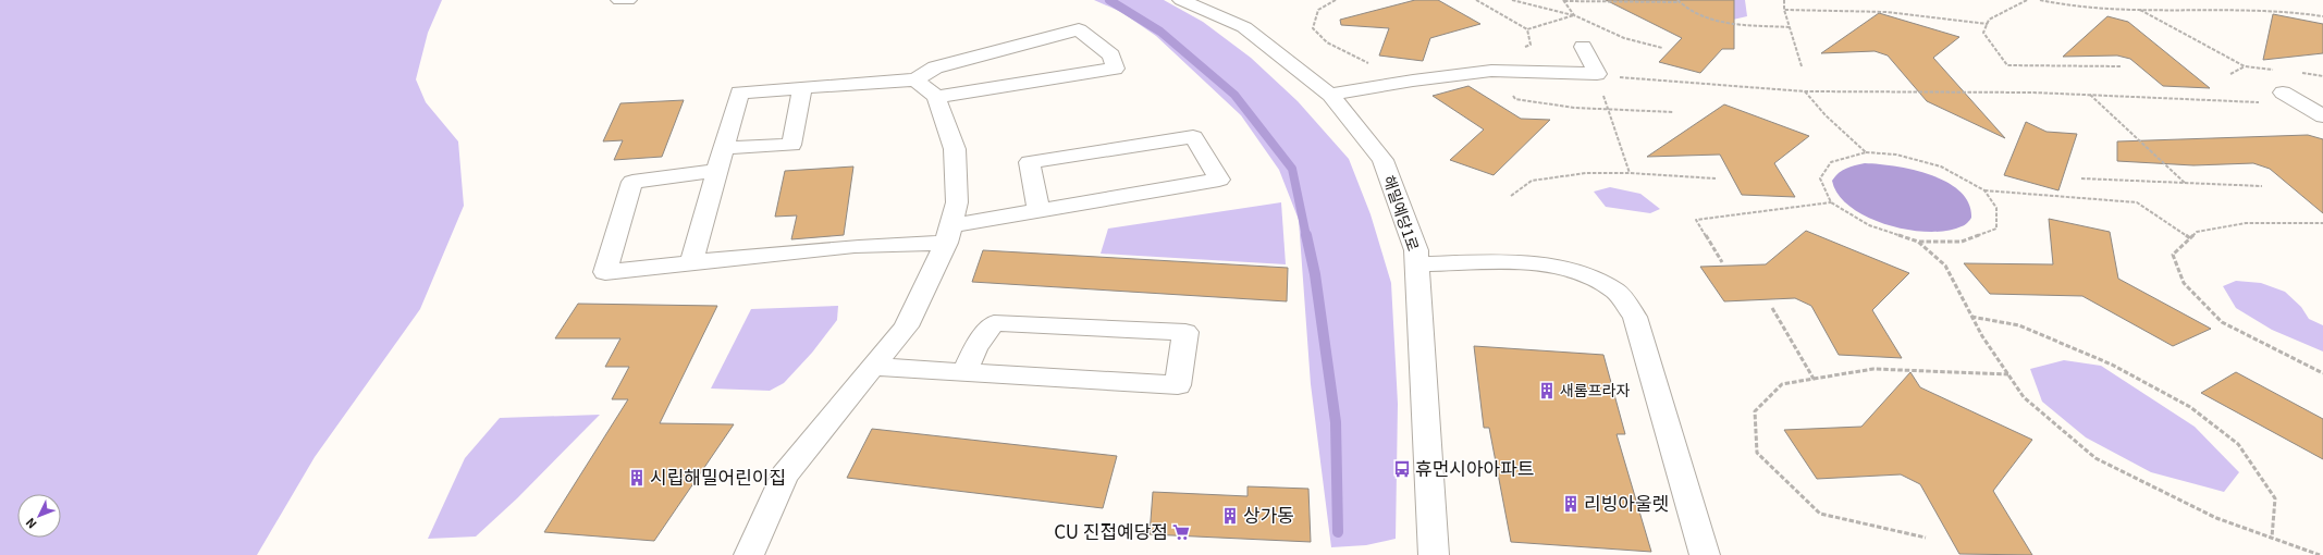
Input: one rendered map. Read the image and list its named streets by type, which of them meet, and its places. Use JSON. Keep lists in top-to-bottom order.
{
  "streets": {
    "street": ["해밀예당1로"]
  },
  "places": {
    "building": [
      "새롬프라자",
      "시립해밀어린이집",
      "리빙아울렛",
      "상가동"
    ],
    "bus stop": ["휴먼시아아파트"],
    "supermarket": ["CU 진접예당점"]
  },
  "north": "bottom left"
}
